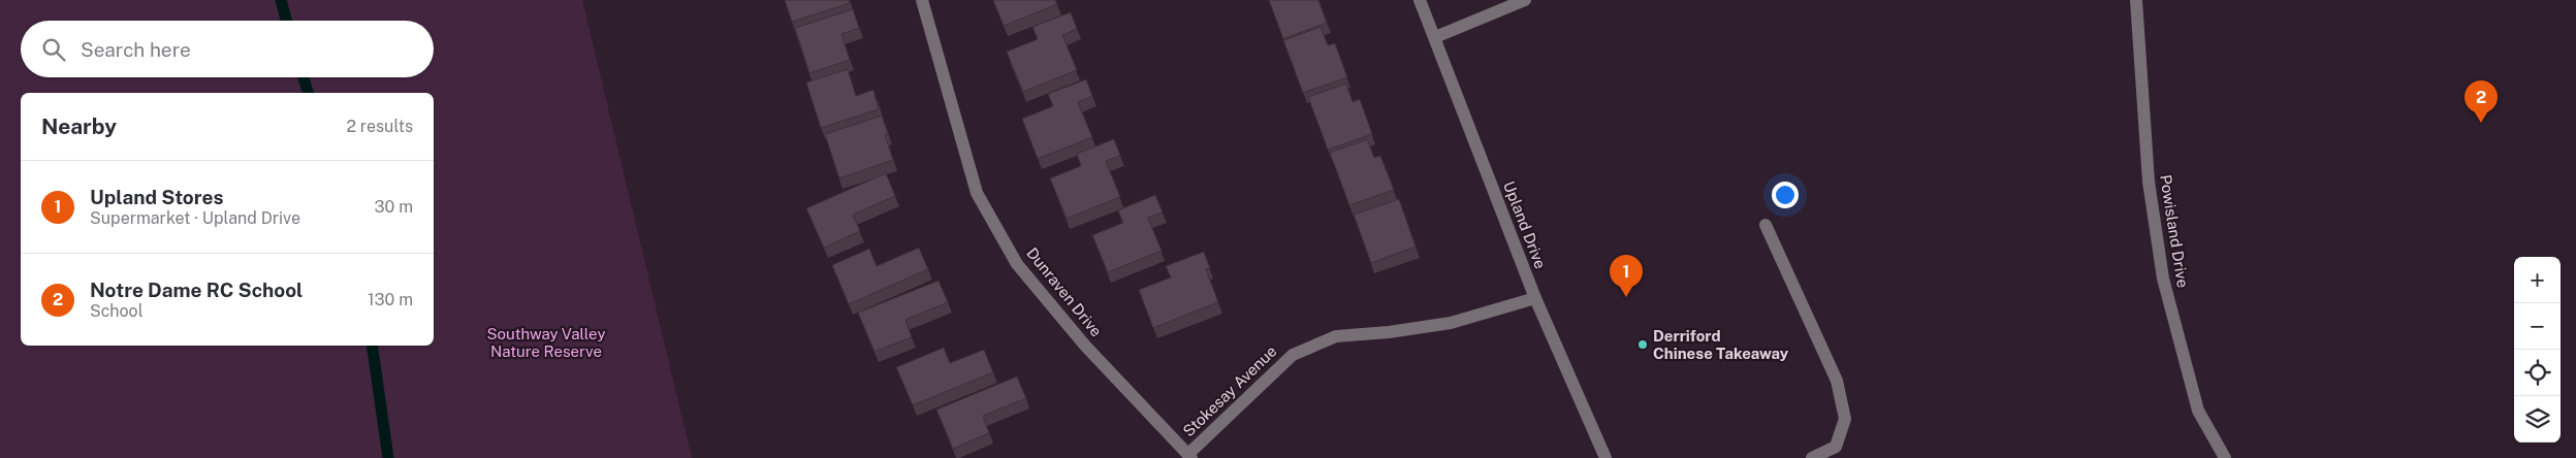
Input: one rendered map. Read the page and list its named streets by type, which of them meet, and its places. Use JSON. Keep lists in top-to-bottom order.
{
  "streets": {
    "street": [
      "Upland Drive",
      "Powisland Drive",
      "Dunraven Drive",
      "Stokesay Avenue"
    ]
  },
  "crossings": [
    ["Upland Drive", "Stokesay Avenue"],
    ["Dunraven Drive", "Stokesay Avenue"]
  ],
  "parks": ["Southway Valley Nature Reserve"],
  "places": ["Derriford Chinese Takeaway"],
  "page": {
    "search": "Search here",
    "pins": ["2", "1"],
    "heading": ["Nearby", "2 results"],
    "list": [
      {
        "mark": "1",
        "name": "Upland Stores",
        "note": "Supermarket · Upland Drive",
        "value": "30 m"
      },
      {
        "mark": "2",
        "name": "Notre Dame RC School",
        "note": "School",
        "value": "130 m"
      }
    ],
    "map_buttons": ["+", "−"]
  }
}
